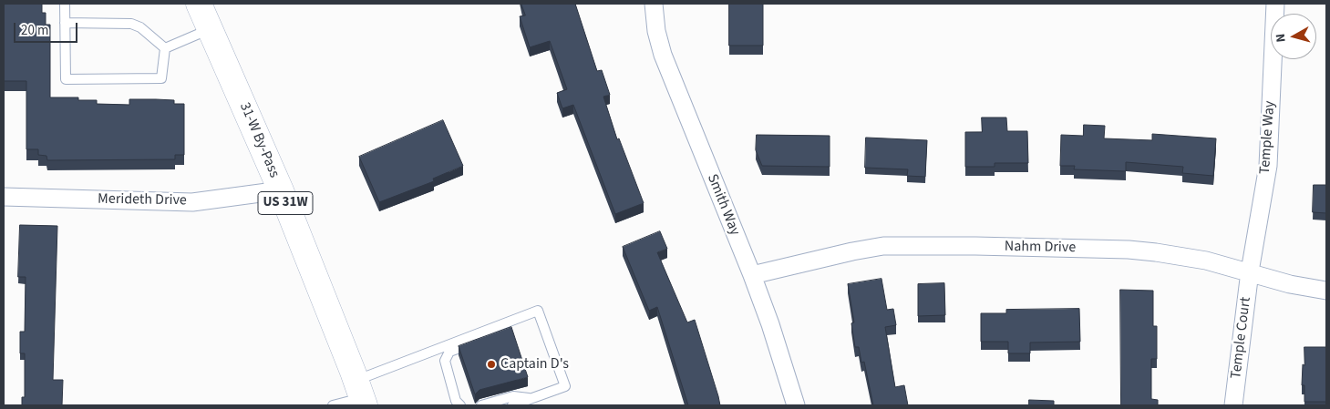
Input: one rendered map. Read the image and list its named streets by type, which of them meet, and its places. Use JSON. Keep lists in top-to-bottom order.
{
  "streets": {
    "main road": ["31-W By-Pass", "US 31W"],
    "street": [
      "Temple Way",
      "Merideth Drive",
      "Smith Way",
      "Nahm Drive",
      "Temple Court"
    ]
  },
  "crossings": [
    ["Temple Way", "Nahm Drive"],
    ["Temple Way", "Temple Court"],
    ["31-W By-Pass", "Merideth Drive"],
    ["Smith Way", "Nahm Drive"],
    ["Nahm Drive", "Temple Court"]
  ],
  "places": ["Captain D's"],
  "scale_bar": "20 m",
  "north": "left"
}
